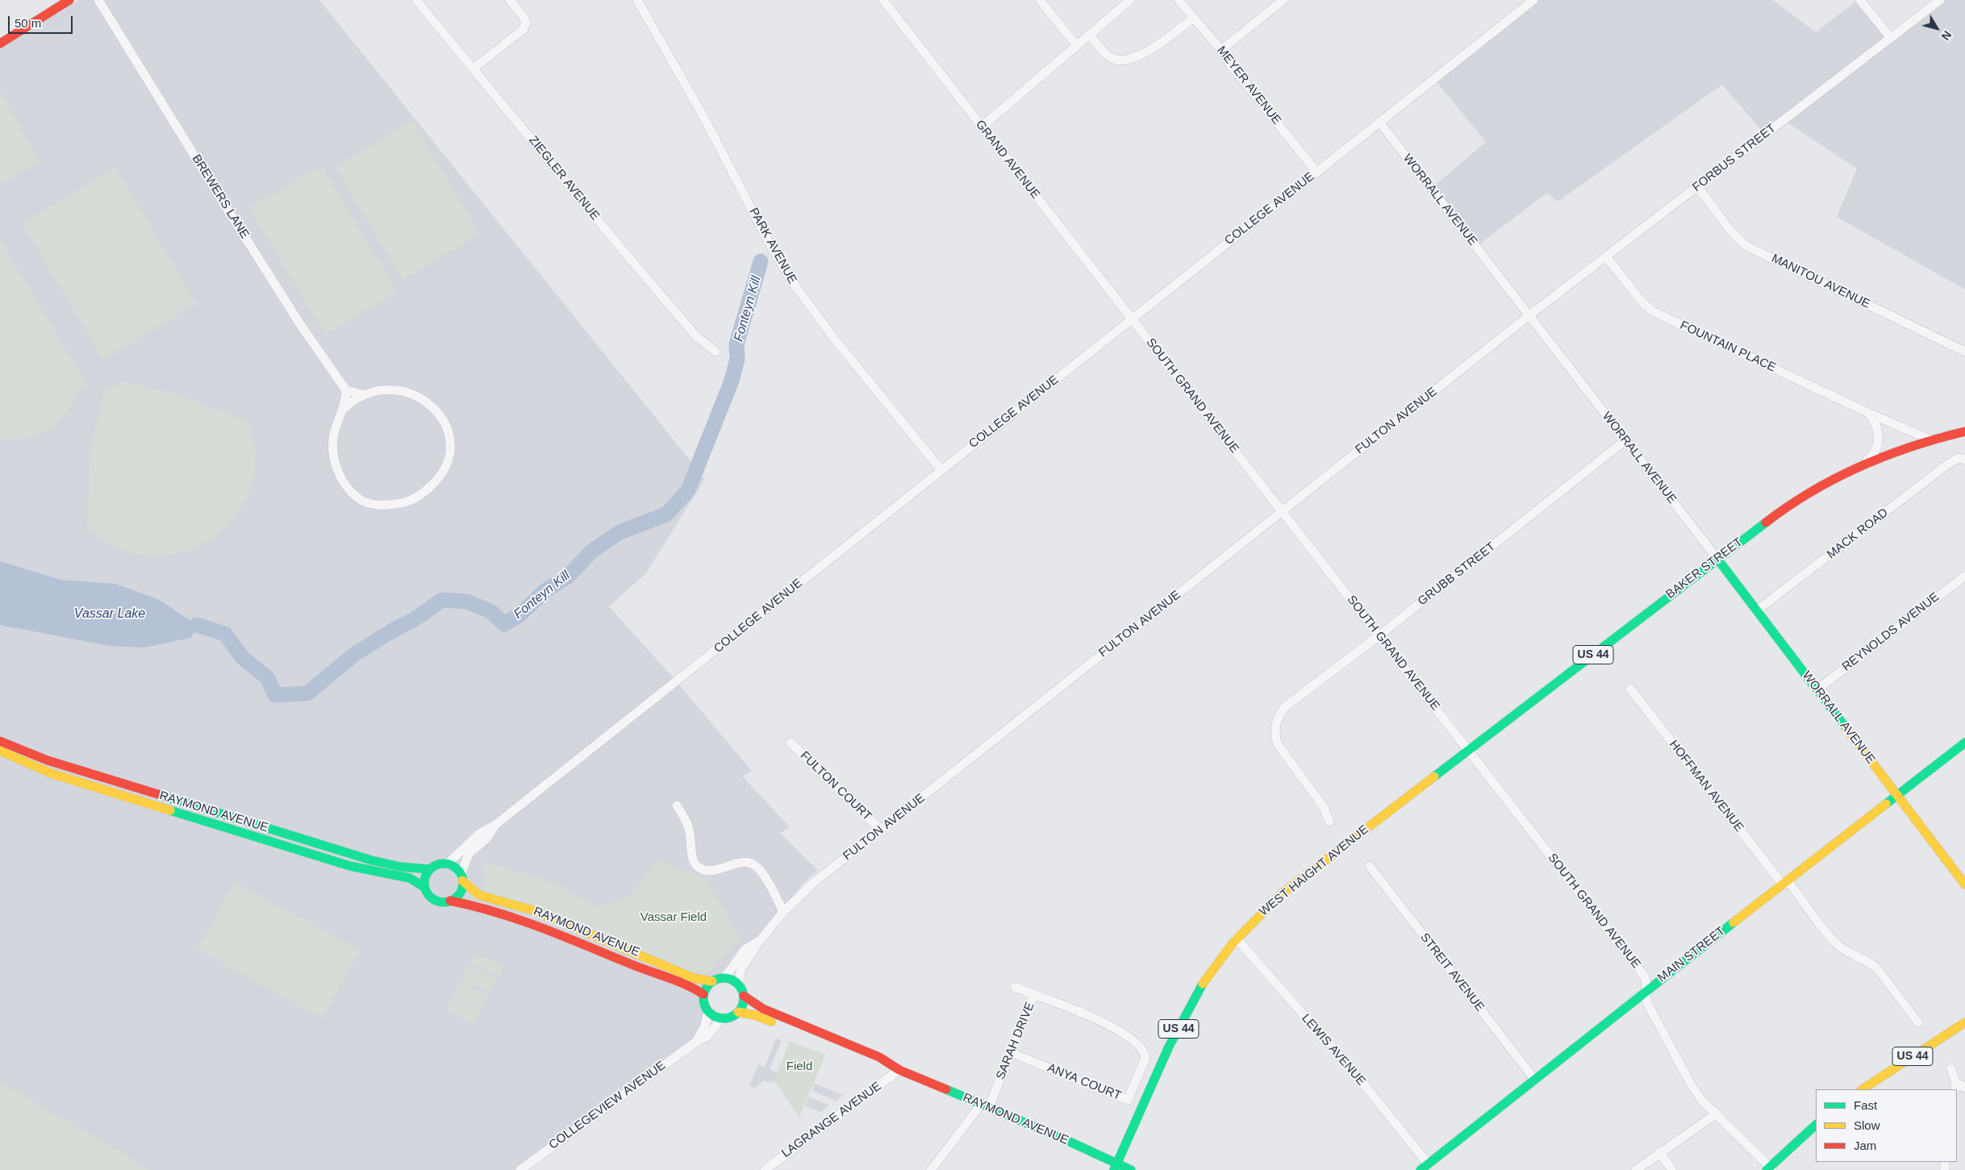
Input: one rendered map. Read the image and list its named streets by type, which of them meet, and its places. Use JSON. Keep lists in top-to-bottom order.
{
  "streets": {
    "main road": [
      "WORRALL AVENUE",
      "BAKER STREET",
      "US 44",
      "RAYMOND AVENUE",
      "WEST HAIGHT AVENUE",
      "MAIN STREET"
    ],
    "street": [
      "MEYER AVENUE",
      "FORBUS STREET",
      "GRAND AVENUE",
      "ZIEGLER AVENUE",
      "BREWERS LANE",
      "COLLEGE AVENUE",
      "PARK AVENUE",
      "MANITOU AVENUE",
      "FOUNTAIN PLACE",
      "SOUTH GRAND AVENUE",
      "FULTON AVENUE",
      "MACK ROAD",
      "GRUBB STREET",
      "REYNOLDS AVENUE",
      "FULTON COURT",
      "HOFFMAN AVENUE",
      "STREIT AVENUE",
      "SARAH DRIVE",
      "LEWIS AVENUE",
      "ANYA COURT",
      "COLLEGEVIEW AVENUE",
      "LAGRANGE AVENUE"
    ]
  },
  "crossings": [
    ["MEYER AVENUE", "COLLEGE AVENUE"],
    ["FORBUS STREET", "WORRALL AVENUE"],
    ["FORBUS STREET", "MANITOU AVENUE"],
    ["FORBUS STREET", "FOUNTAIN PLACE"],
    ["FORBUS STREET", "FULTON AVENUE"],
    ["GRAND AVENUE", "COLLEGE AVENUE"],
    ["GRAND AVENUE", "SOUTH GRAND AVENUE"],
    ["WORRALL AVENUE", "COLLEGE AVENUE"],
    ["WORRALL AVENUE", "FULTON AVENUE"],
    ["WORRALL AVENUE", "MACK ROAD"],
    ["WORRALL AVENUE", "BAKER STREET"],
    ["WORRALL AVENUE", "GRUBB STREET"],
    ["WORRALL AVENUE", "REYNOLDS AVENUE"],
    ["WORRALL AVENUE", "MAIN STREET"],
    ["COLLEGE AVENUE", "PARK AVENUE"],
    ["COLLEGE AVENUE", "SOUTH GRAND AVENUE"],
    ["COLLEGE AVENUE", "RAYMOND AVENUE"],
    ["FOUNTAIN PLACE", "BAKER STREET"],
    ["SOUTH GRAND AVENUE", "FULTON AVENUE"],
    ["SOUTH GRAND AVENUE", "BAKER STREET"],
    ["SOUTH GRAND AVENUE", "GRUBB STREET"],
    ["SOUTH GRAND AVENUE", "WEST HAIGHT AVENUE"],
    ["SOUTH GRAND AVENUE", "MAIN STREET"],
    ["FULTON AVENUE", "FULTON COURT"],
    ["FULTON AVENUE", "RAYMOND AVENUE"],
    ["FULTON AVENUE", "COLLEGEVIEW AVENUE"],
    ["BAKER STREET", "WEST HAIGHT AVENUE"],
    ["HOFFMAN AVENUE", "MAIN STREET"],
    ["RAYMOND AVENUE", "WEST HAIGHT AVENUE"],
    ["RAYMOND AVENUE", "SARAH DRIVE"],
    ["RAYMOND AVENUE", "COLLEGEVIEW AVENUE"],
    ["RAYMOND AVENUE", "LAGRANGE AVENUE"],
    ["WEST HAIGHT AVENUE", "LEWIS AVENUE"],
    ["MAIN STREET", "STREIT AVENUE"],
    ["MAIN STREET", "LEWIS AVENUE"],
    ["SARAH DRIVE", "ANYA COURT"]
  ],
  "water": ["Fonteyn Kill", "Vassar Lake"],
  "parks": ["Vassar Field", "Field"],
  "legend": ["Fast", "Slow", "Jam"],
  "scale_bar": "50 m",
  "north": "bottom right"
}
